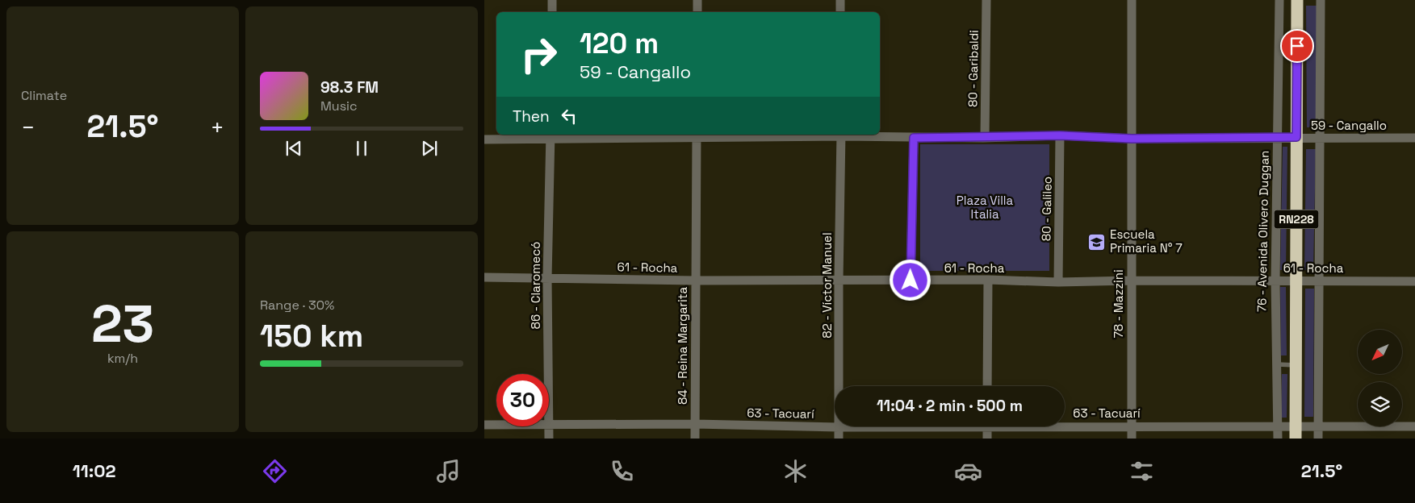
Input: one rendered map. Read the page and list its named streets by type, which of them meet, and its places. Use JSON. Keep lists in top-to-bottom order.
{
  "streets": {
    "highway": ["RN228"],
    "street": [
      "80 - Garibaldi",
      "59 - Cangallo",
      "80 - Galileo",
      "76 - Avenida Olivero Duggan",
      "61 - Rocha",
      "86 - Claromecó",
      "82 - Víctor Manuel",
      "78 - Mazzini",
      "84 - Reina Margarita",
      "63 - Tacuarí"
    ]
  },
  "crossings": [
    ["80 - Garibaldi", "59 - Cangallo"],
    ["59 - Cangallo", "80 - Galileo"],
    ["59 - Cangallo", "RN228"],
    ["59 - Cangallo", "76 - Avenida Olivero Duggan"],
    ["59 - Cangallo", "86 - Claromecó"],
    ["59 - Cangallo", "82 - Víctor Manuel"],
    ["59 - Cangallo", "78 - Mazzini"],
    ["59 - Cangallo", "84 - Reina Margarita"],
    ["80 - Galileo", "61 - Rocha"],
    ["RN228", "61 - Rocha"],
    ["RN228", "63 - Tacuarí"],
    ["76 - Avenida Olivero Duggan", "61 - Rocha"],
    ["76 - Avenida Olivero Duggan", "63 - Tacuarí"],
    ["61 - Rocha", "86 - Claromecó"],
    ["61 - Rocha", "82 - Víctor Manuel"],
    ["61 - Rocha", "78 - Mazzini"],
    ["61 - Rocha", "84 - Reina Margarita"],
    ["82 - Víctor Manuel", "63 - Tacuarí"],
    ["78 - Mazzini", "63 - Tacuarí"],
    ["84 - Reina Margarita", "63 - Tacuarí"]
  ],
  "parks": ["Plaza Villa Italia"],
  "places": {
    "school or university": ["Escuela Primaria N° 7"]
  },
  "north": "bottom left",
  "page": {
    "tile": [
      "Climate",
      ["23", "km/h"],
      ["Range · 30%", "150 km"]
    ],
    "turn": ["120 m", "59 - Cangallo"],
    "song": ["98.3 FM", "Music"],
    "then": "Then",
    "heat": ["−", "21.5°", "+"],
    "limit": "30",
    "trip": "11:04 · 2 min · 500 m",
    "tabs": ["11:02", "21.5°"]
  }
}
